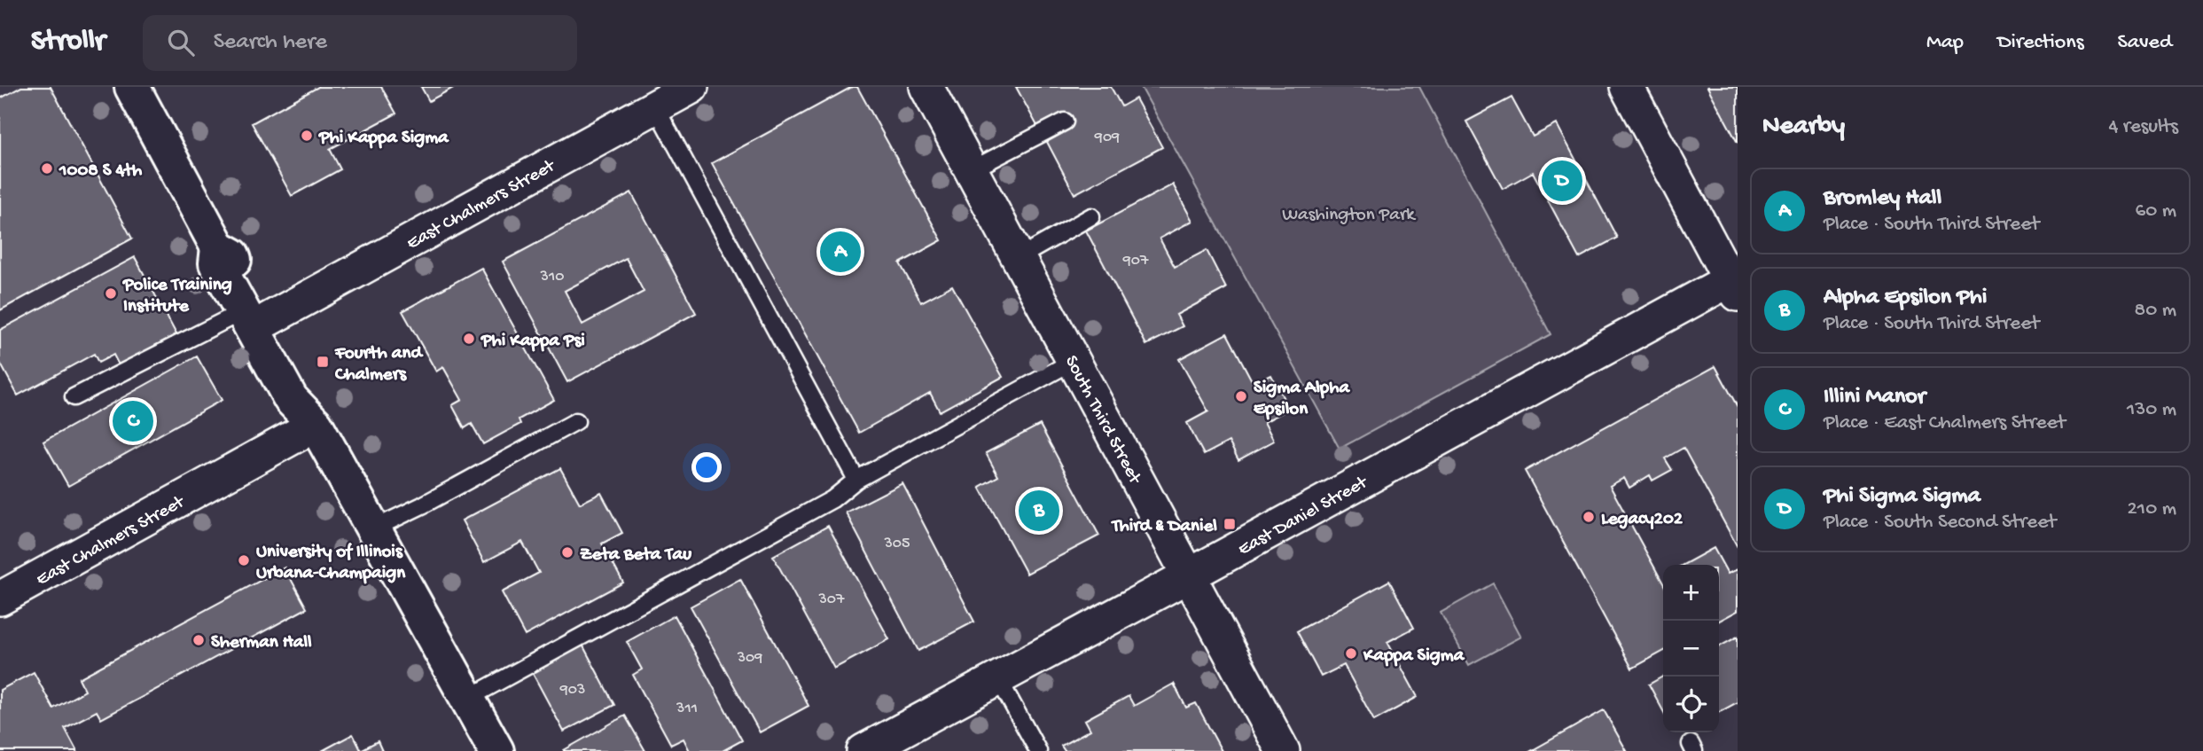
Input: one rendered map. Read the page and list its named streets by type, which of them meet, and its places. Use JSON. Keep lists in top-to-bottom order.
{
  "streets": {
    "street": ["East Chalmers Street", "South Third Street", "East Daniel Street"]
  },
  "crossings": [
    ["South Third Street", "East Daniel Street"]
  ],
  "parks": ["Washington Park"],
  "places": {
    "other": [
      "Phi Kappa Sigma",
      "1008 S 4th",
      "Police Training Institute",
      "Phi Kappa Psi",
      "Sigma Alpha Epsilon",
      "Legacy202",
      "Zeta Beta Tau",
      "University of Illinois Urbana-Champaign",
      "Sherman Hall",
      "Kappa Sigma"
    ],
    "transit": ["Fourth and Chalmers", "Third & Daniel"]
  },
  "house_numbers": [
    "909",
    "907",
    "310",
    "305",
    "307",
    "309",
    "903",
    "311"
  ],
  "page": {
    "header": "Strollr",
    "search": "Search here",
    "nav": ["Map", "Directions", "Saved"],
    "heading": ["Nearby", "4 results"],
    "pins": [
      "D",
      "A",
      "C",
      "B"
    ],
    "list": [
      {
        "mark": "A",
        "name": "Bromley Hall",
        "note": "Place · South Third Street",
        "value": "60 m"
      },
      {
        "mark": "B",
        "name": "Alpha Epsilon Phi",
        "note": "Place · South Third Street",
        "value": "80 m"
      },
      {
        "mark": "C",
        "name": "Illini Manor",
        "note": "Place · East Chalmers Street",
        "value": "130 m"
      },
      {
        "mark": "D",
        "name": "Phi Sigma Sigma",
        "note": "Place · South Second Street",
        "value": "210 m"
      }
    ],
    "map_buttons": ["+", "−"]
  }
}
